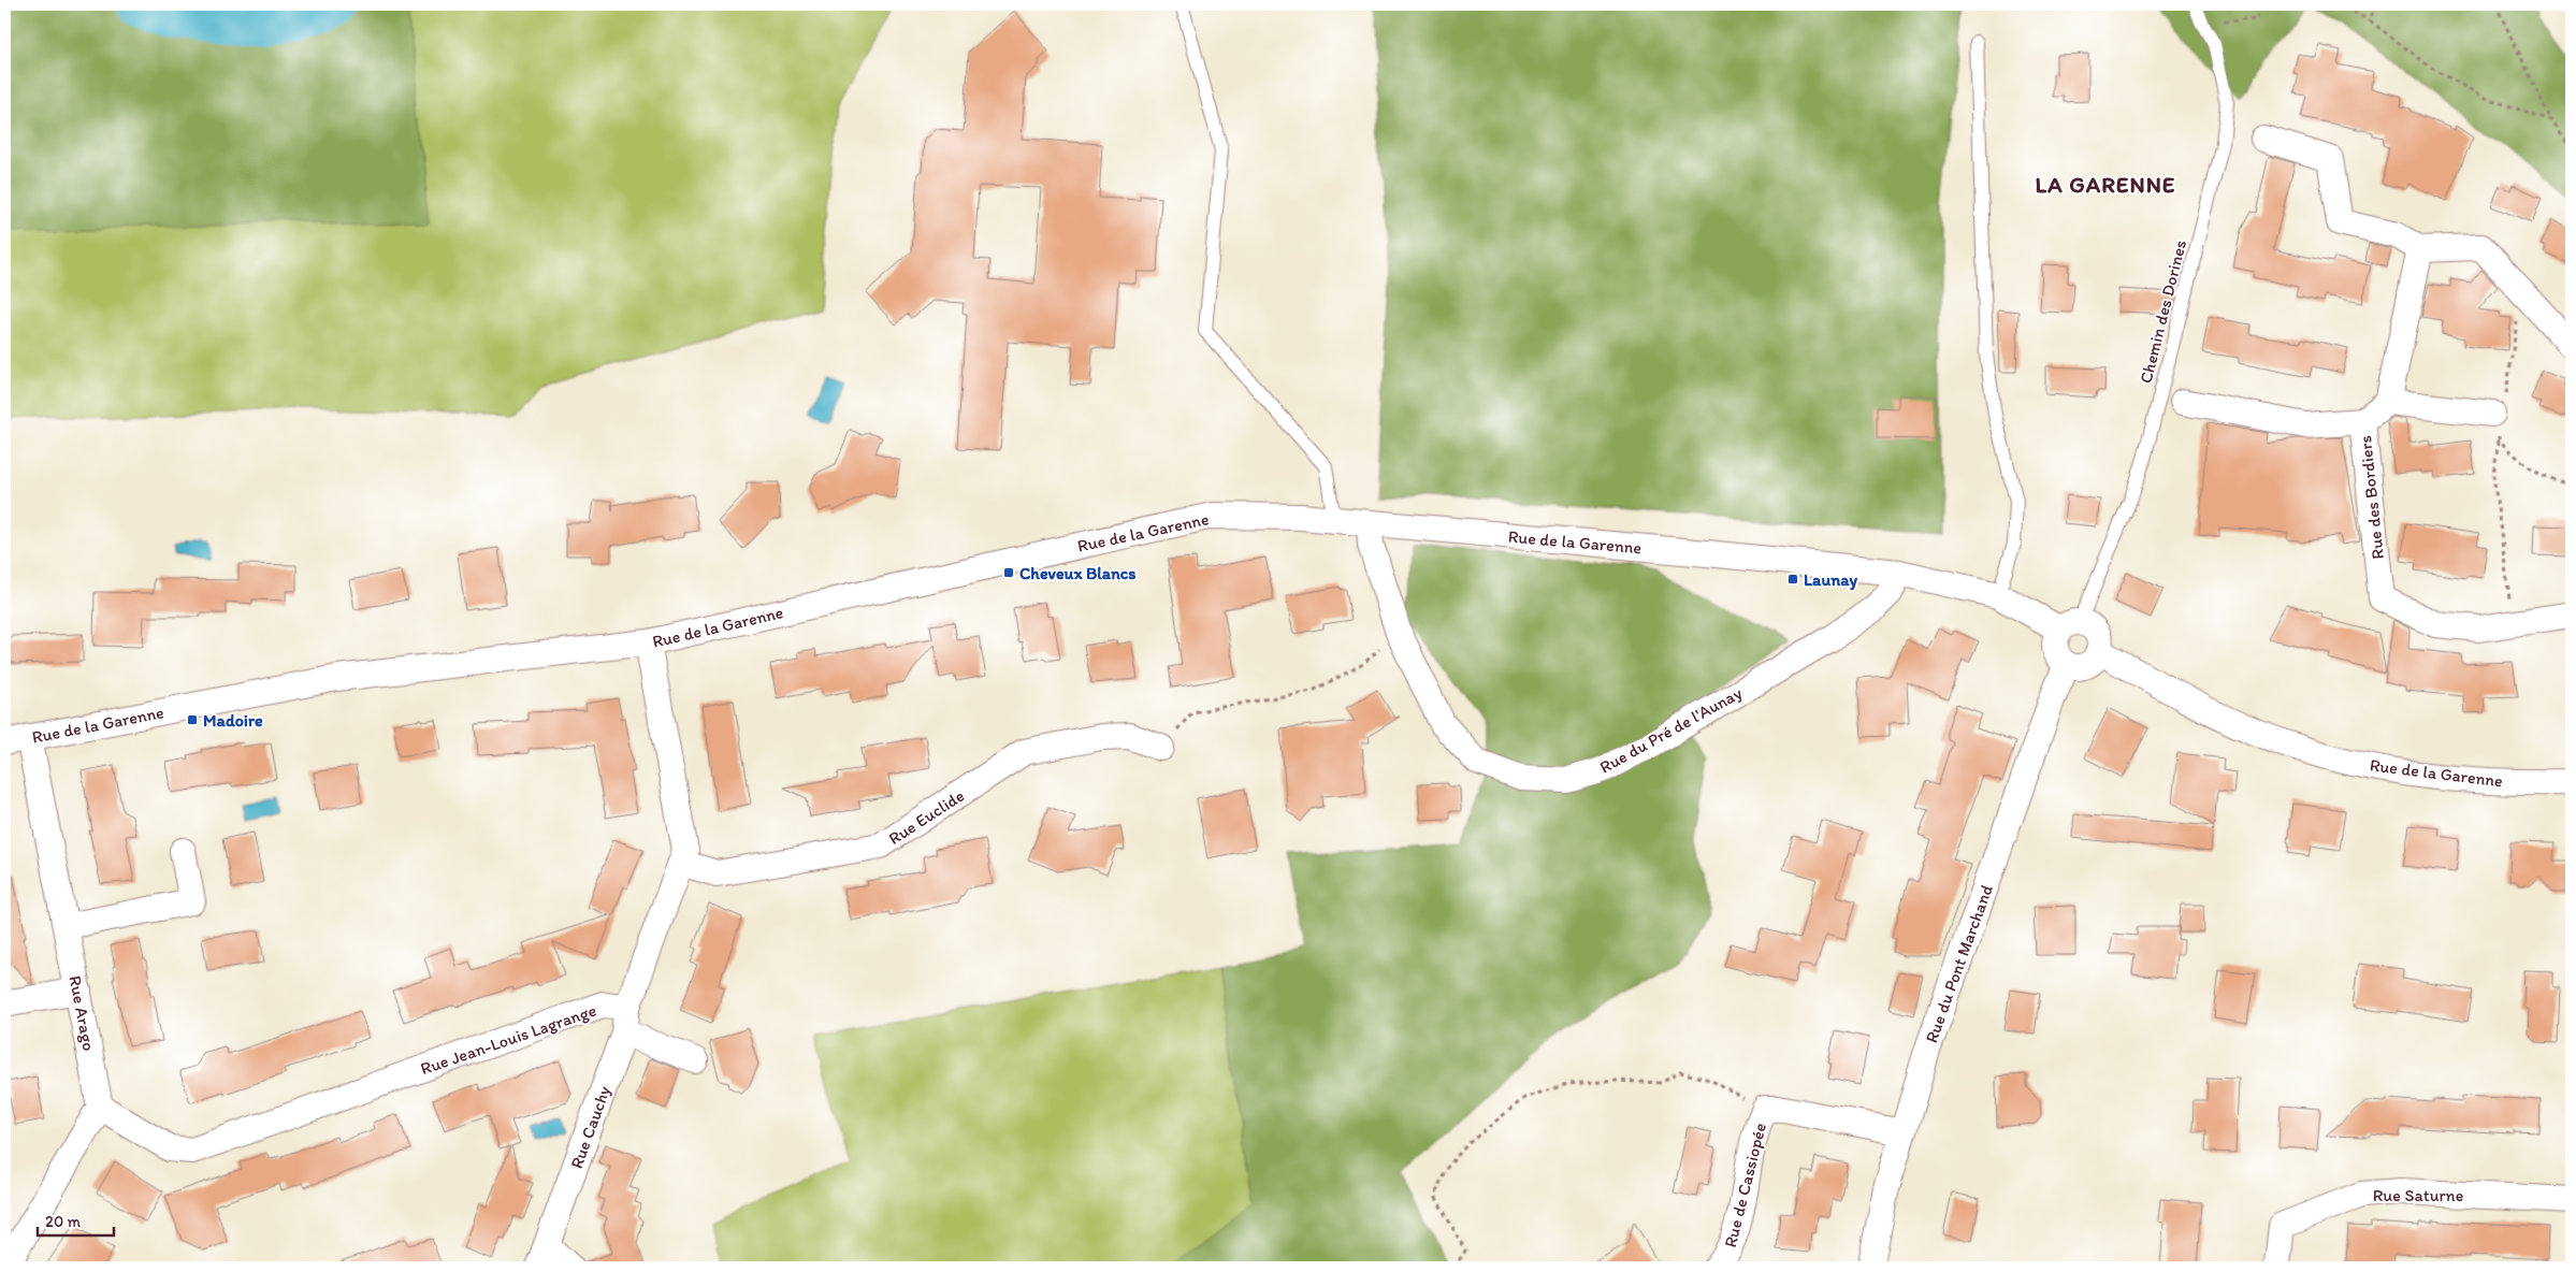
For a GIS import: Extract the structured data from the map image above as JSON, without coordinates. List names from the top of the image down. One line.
{"streets":{"street":["Rue des Bordiers","Rue de la Garenne","Rue du Pré de l'Aunay","Rue Euclide","Rue du Pont Marchand","Rue Arago","Rue Jean-Louis Lagrange","Rue Cauchy","Rue de Cassiopée","Rue Saturne"],"lane":["Chemin des Dorines"]},"crossings":[["Chemin des Dorines","Rue de la Garenne"],["Chemin des Dorines","Rue du Pont Marchand"],["Rue de la Garenne","Rue du Pré de l'Aunay"],["Rue de la Garenne","Rue du Pont Marchand"],["Rue de la Garenne","Rue Arago"],["Rue du Pont Marchand","Rue de Cassiopée"],["Rue Arago","Rue Jean-Louis Lagrange"],["Rue Jean-Louis Lagrange","Rue Cauchy"]],"districts":["LA GARENNE"],"places":{"transit":["Cheveux Blancs","Launay","Madoire"]},"scale_bar":"20 m"}
